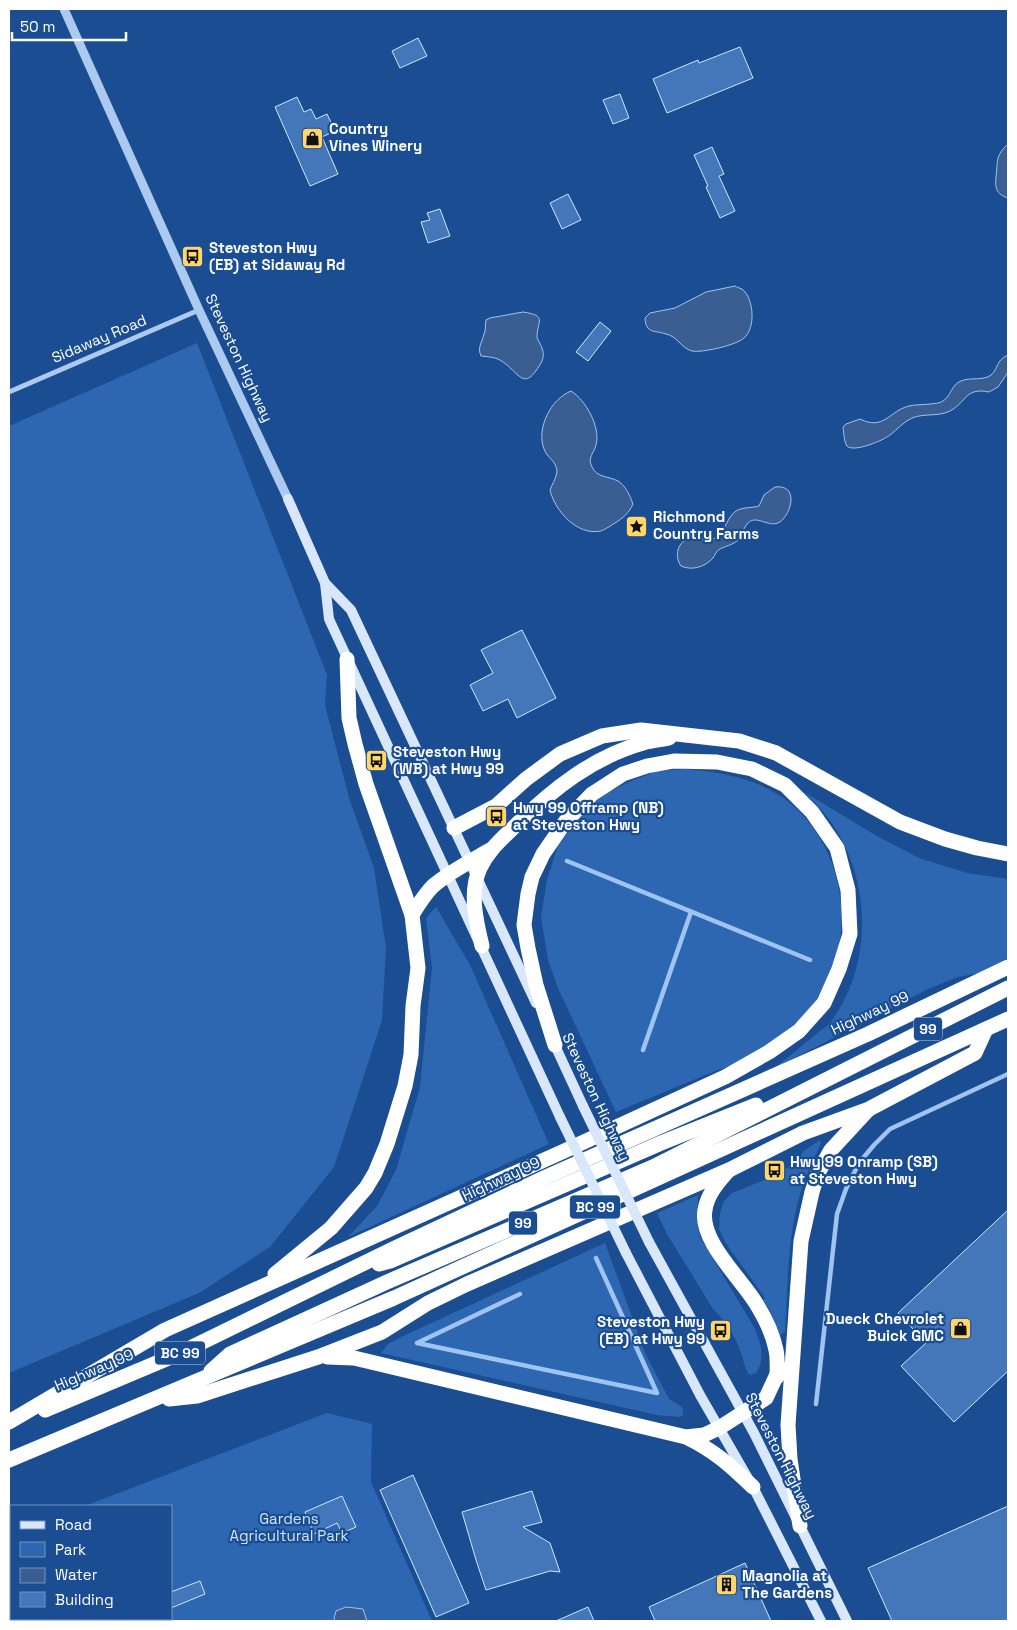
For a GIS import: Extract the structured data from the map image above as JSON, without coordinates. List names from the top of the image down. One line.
{"streets":{"highway":["Highway 99","99","BC 99"],"main road":["Steveston Highway"],"street":["Sidaway Road"]},"crossings":[["Sidaway Road","Steveston Highway"],["Highway 99","99"],["99","BC 99"]],"parks":["Gardens Agricultural Park"],"places":{"shop":["Country Vines Winery","Dueck Chevrolet Buick GMC"],"bus stop":["Steveston Hwy (EB) at Sidaway Rd","Steveston Hwy (WB) at Hwy 99","Hwy 99 Offramp (NB) at Steveston Hwy","Hwy 99 Onramp (SB) at Steveston Hwy","Steveston Hwy (EB) at Hwy 99"],"place":["Richmond Country Farms"],"building":["Magnolia at The Gardens"]},"legend":["Road","Park","Water","Building"],"scale_bar":"50 m"}
